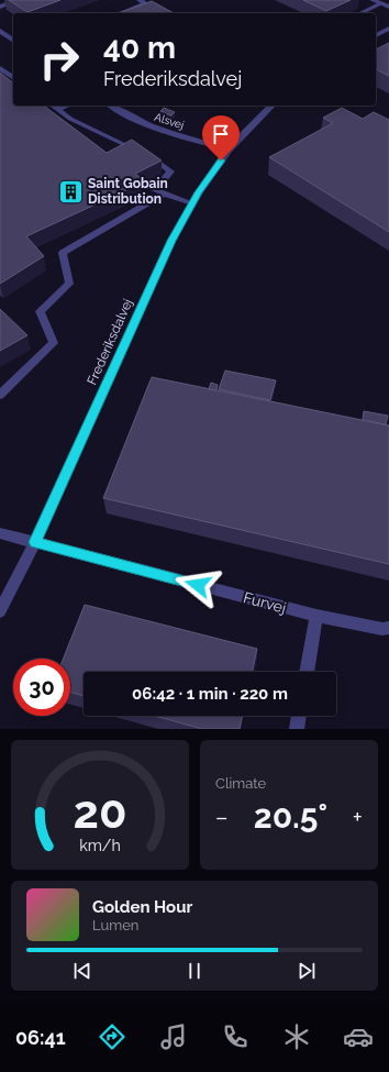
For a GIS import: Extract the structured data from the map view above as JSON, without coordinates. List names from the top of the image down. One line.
{"streets":{"street":["Alsvej","Frederiksdalvej","Furvej"]},"crossings":[["Alsvej","Frederiksdalvej"],["Frederiksdalvej","Furvej"]],"places":{"building":["Saint Gobain Distribution"]},"page":{"turn":["40 m","Frederiksdalvej"],"limit":"30","trip":"06:42 · 1 min · 220 m","tile":"Climate","heat":["−","20.5°","+"],"song":["Golden Hour","Lumen"],"tabs":"06:41","gauge":["20","km/h"]}}
